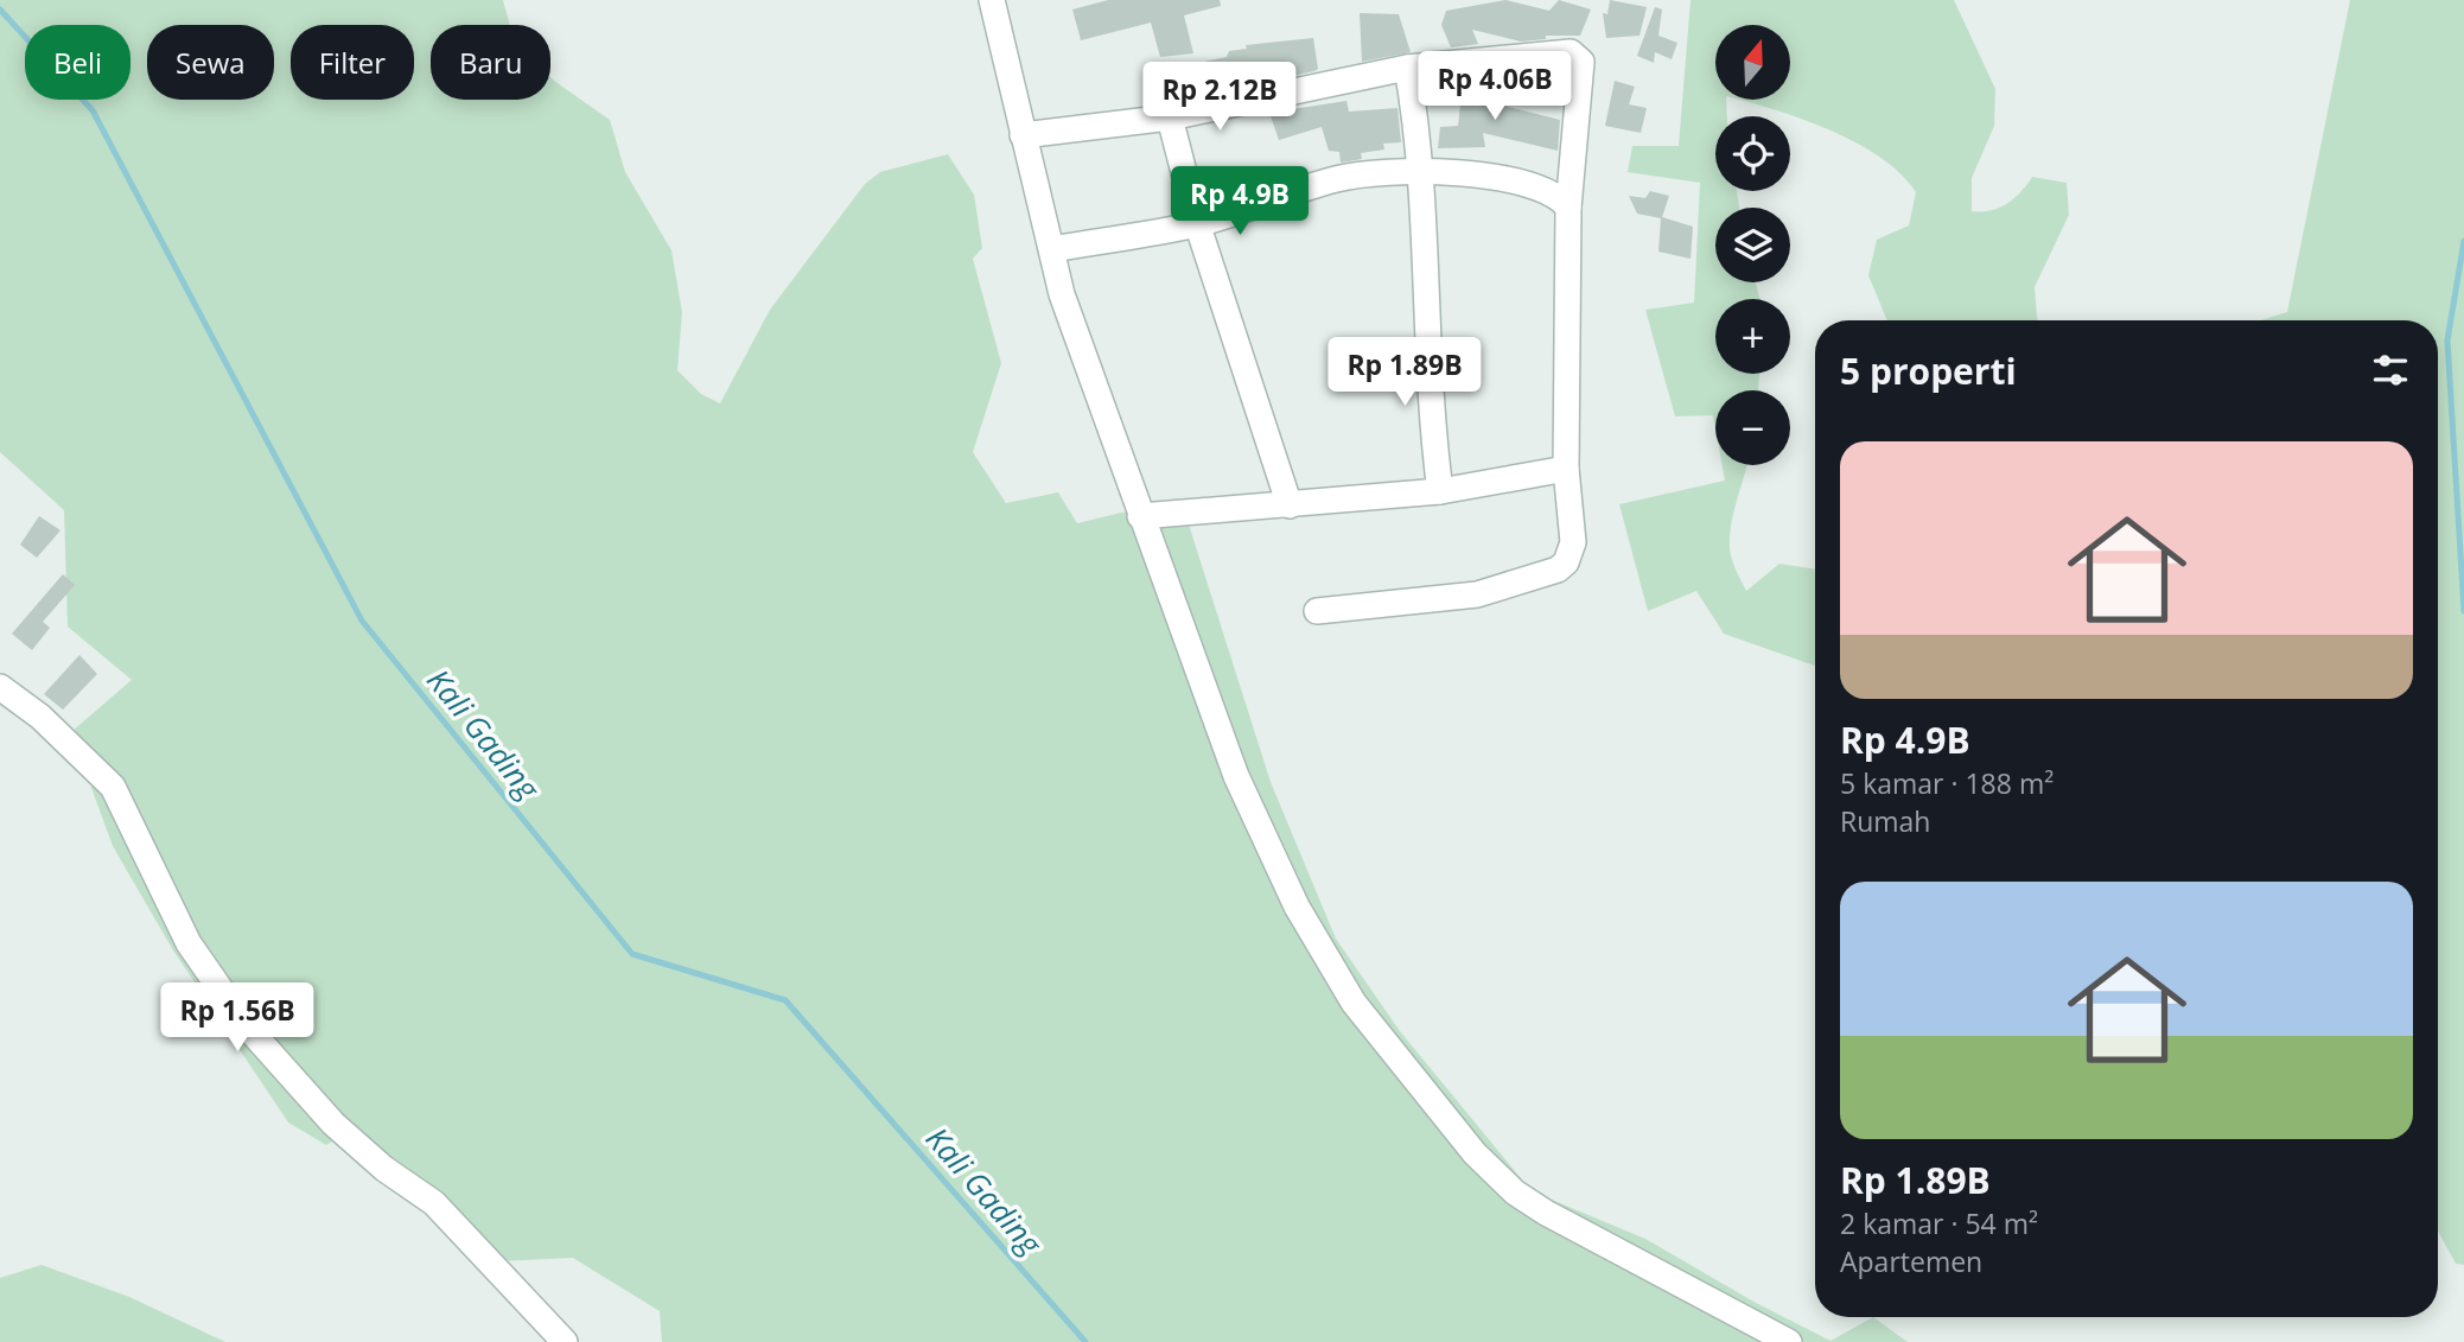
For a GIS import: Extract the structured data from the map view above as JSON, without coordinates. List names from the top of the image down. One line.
{"water":["Kali Gading"],"north":"top","page":{"map_buttons":["+","−"],"chip":["Beli","Sewa","Filter","Baru"],"price":["Rp 4.06B","Rp 2.12B","Rp 4.9B","Rp 1.89B","Rp 1.56B"],"heading":"5 properti","list":[{"name":"Rp 4.9B","note":"5 kamar · 188 m² · Rumah"},{"name":"Rp 1.89B","note":"2 kamar · 54 m² · Apartemen"}]}}
